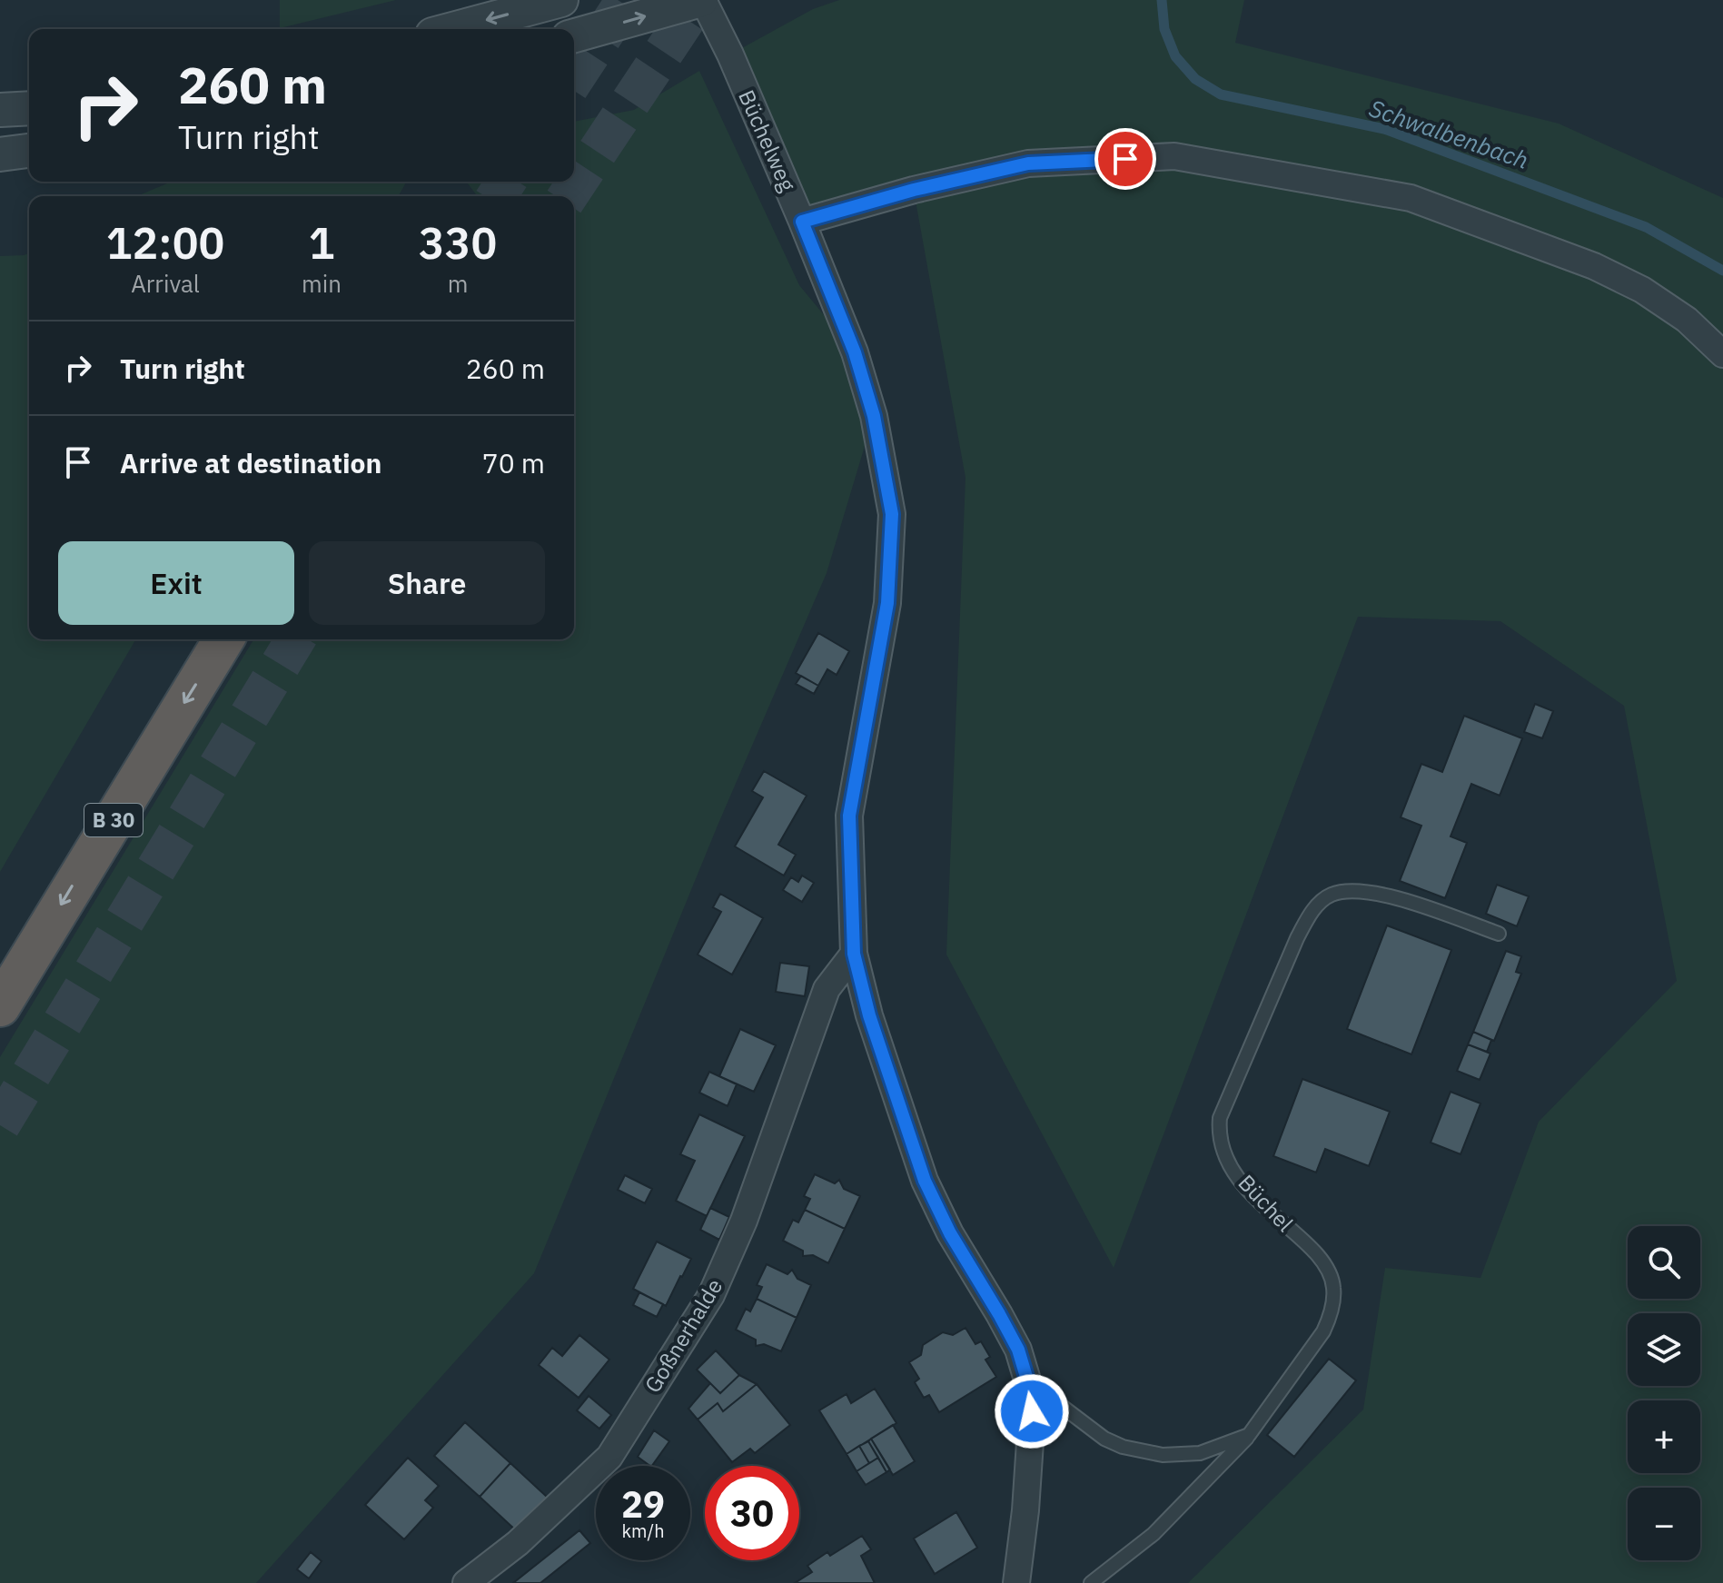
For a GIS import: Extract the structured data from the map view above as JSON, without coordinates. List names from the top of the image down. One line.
{"streets":{"highway":["B 30"],"street":["Büchelweg","Goßnerhalde"],"lane":["Büchel"]},"crossings":[["Büchelweg","Goßnerhalde"]],"water":["Schwalbenbach"],"page":{"turn":["260 m","Turn right"],"eta":["12:00","Arrival","1","min","330","m"],"list":[{"name":"Turn right","value":"260 m"},{"name":"Arrive at destination","value":"70 m"}],"buttons":["Exit","Share"],"map_buttons":["+","−"],"speed":"29 km/h","limit":"30"}}
